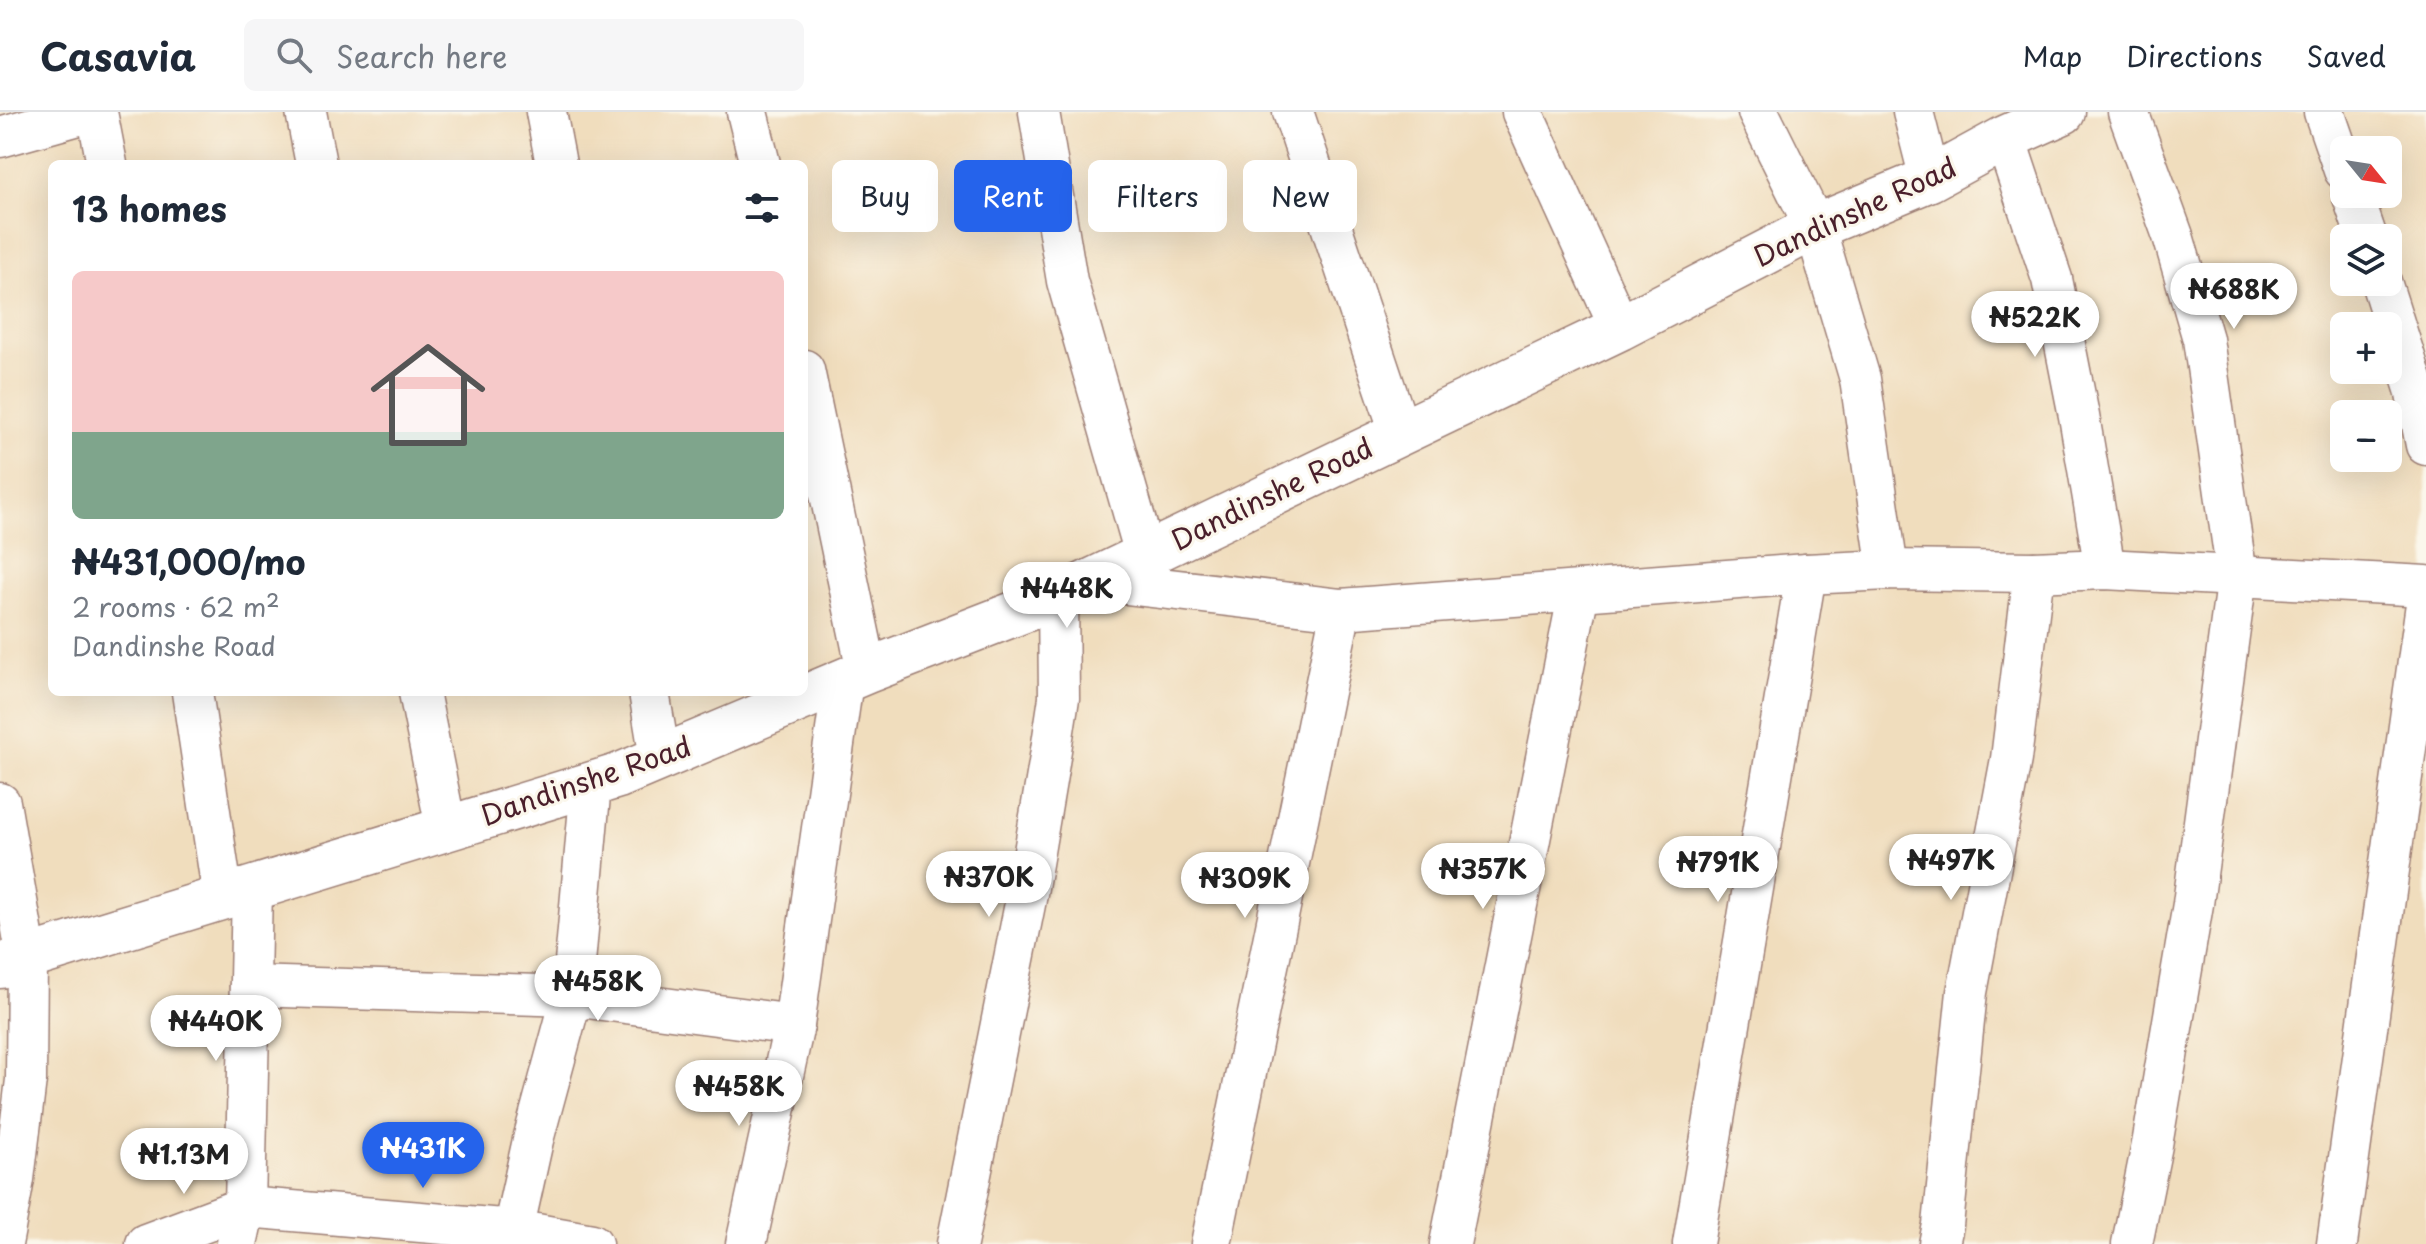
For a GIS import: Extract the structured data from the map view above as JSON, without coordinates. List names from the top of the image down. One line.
{"streets":{"street":["Dandinshe Road"]},"north":"bottom right","page":{"header":"Casavia","search":"Search here","nav":["Map","Directions","Saved"],"map_buttons":["+","−"],"chip":["Buy","Rent","Filters","New"],"heading":"13 homes","list":[{"name":"₦431,000/mo","note":"2 rooms · 62 m² · Dandinshe Road"}],"price":["₦688K","₦522K","₦448K","₦497K","₦791K","₦357K","₦370K","₦309K","₦458K","₦440K","₦458K","₦431K","₦1.13M"]}}
